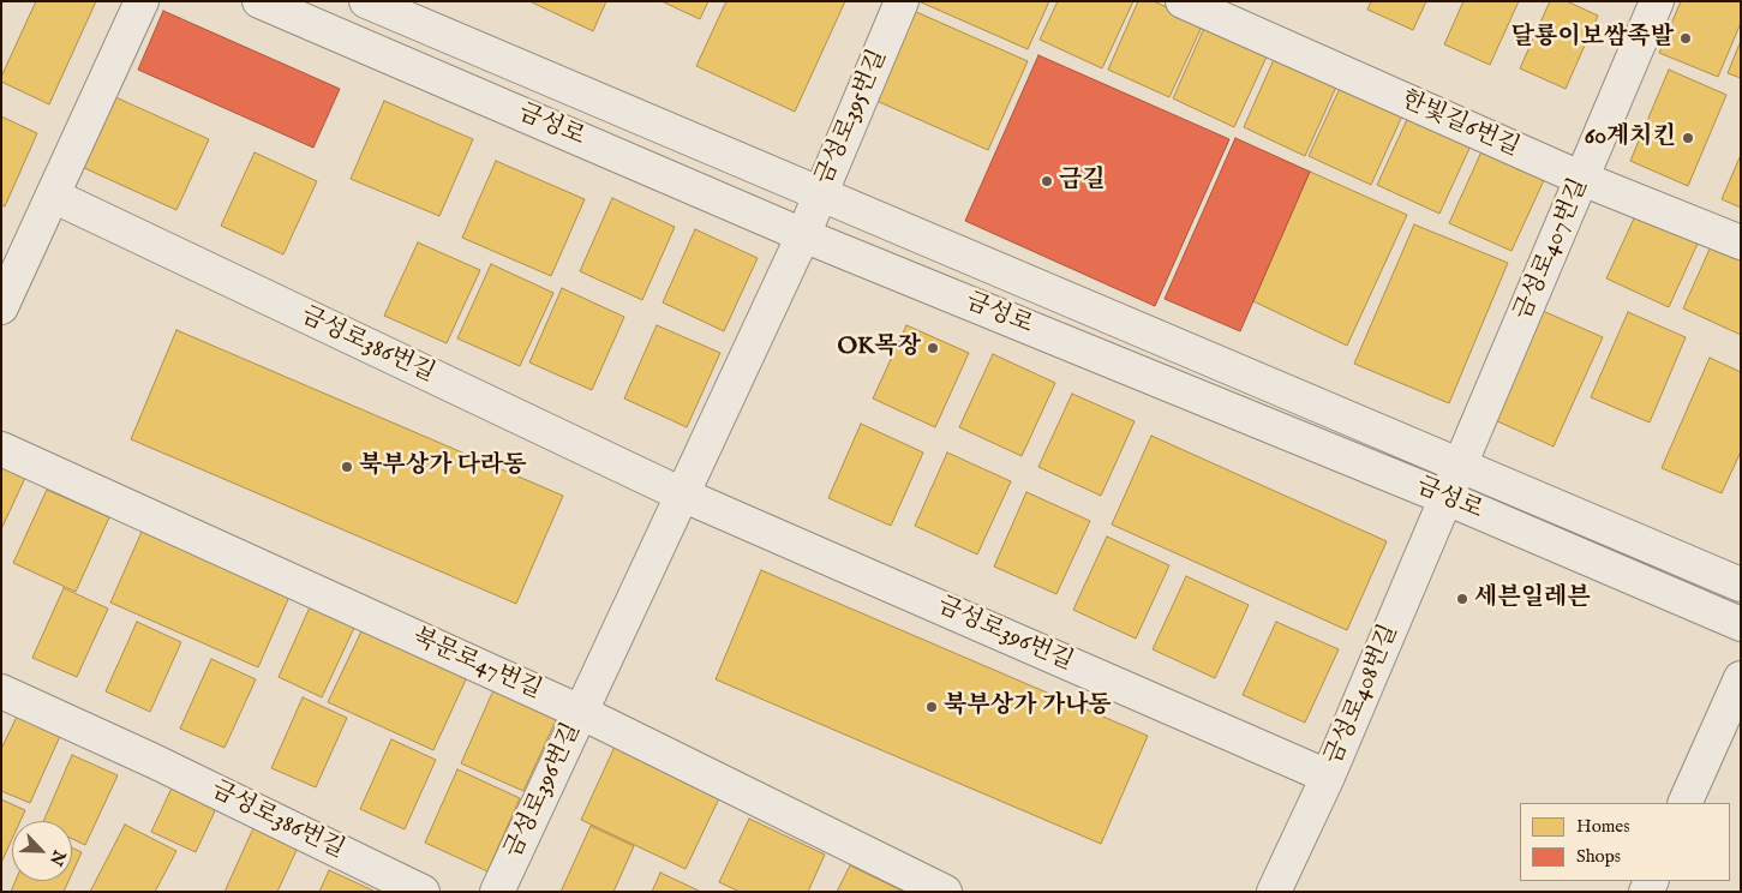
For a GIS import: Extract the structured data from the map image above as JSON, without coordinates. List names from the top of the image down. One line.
{"streets":{"street":["금성로395번길","한빛길6번길","금성로","금성로407번길","금성로386번길","금성로396번길","북문로47번길","금성로408번길"]},"crossings":[["금성로395번길","금성로"],["금성로395번길","금성로396번길"],["한빛길6번길","금성로407번길"],["금성로","금성로407번길"],["금성로","금성로396번길"],["금성로","금성로408번길"],["금성로407번길","금성로408번길"],["금성로386번길","금성로396번길"],["금성로396번길","북문로47번길"],["금성로396번길","금성로408번길"]],"places":["달룡이보쌈족발","60계치킨","금길","OK목장","북부상가 다라동","세븐일레븐","북부상가 가나동"],"legend":["Homes","Shops"],"north":"bottom right"}
